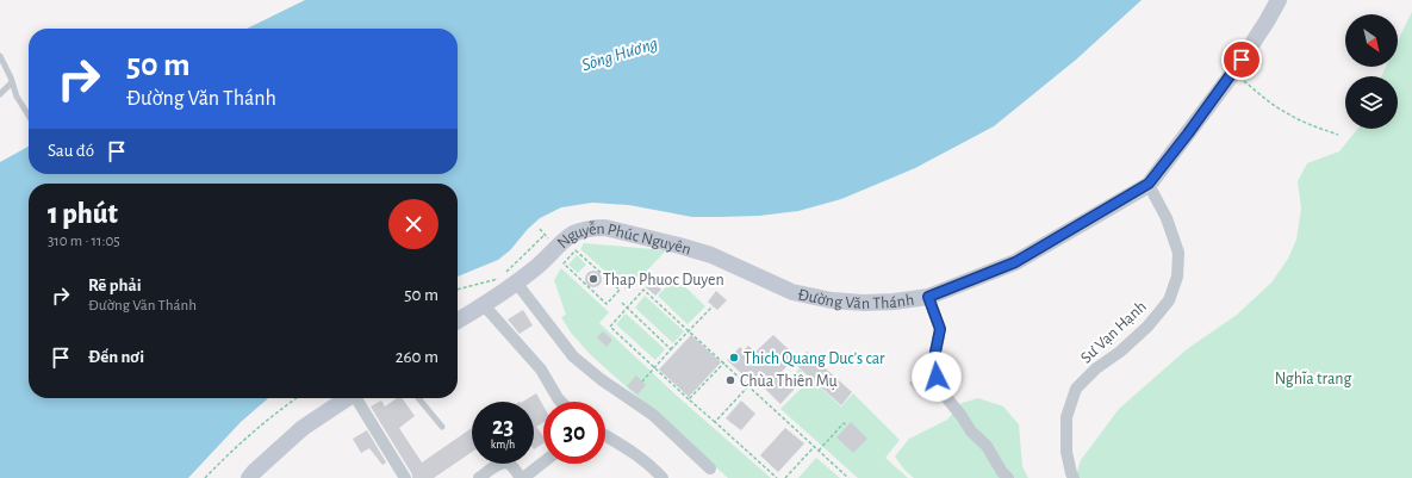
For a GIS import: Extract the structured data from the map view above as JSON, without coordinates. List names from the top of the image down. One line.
{"streets":{"main road":["Nguyễn Phúc Nguyên","Đường Văn Thánh"],"street":["Sư Vạn Hạnh"]},"crossings":[["Nguyễn Phúc Nguyên","Đường Văn Thánh"],["Đường Văn Thánh","Sư Vạn Hạnh"]],"water":["Sông Hương"],"parks":["Nghĩa trang"],"places":["Thap Phuoc Duyen","Thich Quang Duc's car","Chùa Thiên Mụ"],"north":"bottom right","page":{"turn":["50 m","Đường Văn Thánh"],"then":"Sau đó","heading":["1 phút","310 m · 11:05"],"list":[{"name":"Rẽ phải","note":"Đường Văn Thánh","value":"50 m"},{"name":"Đến nơi","value":"260 m"}],"speed":"23 km/h","limit":"30"}}
